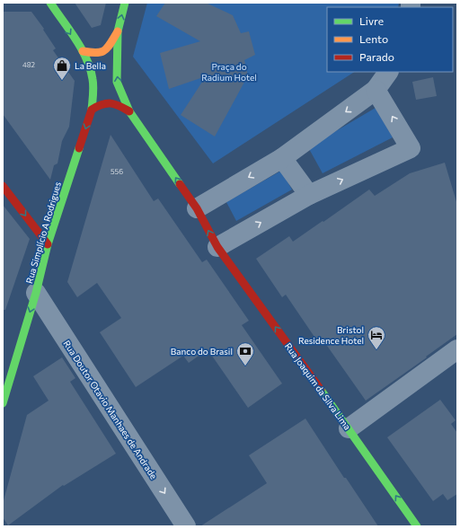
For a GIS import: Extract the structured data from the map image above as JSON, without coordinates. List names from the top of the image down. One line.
{"streets":{"street":["Rua Simplício A Rodrigues","Rua Joaquim da Silva Lima","Rua Doutor Otavio Manhaes de Andrade"]},"crossings":[["Rua Simplício A Rodrigues","Rua Doutor Otavio Manhaes de Andrade"]],"one_way":["Rua Simplício A Rodrigues","Rua Joaquim da Silva Lima","Rua Doutor Otavio Manhaes de Andrade"],"parks":["Praça do Radium Hotel"],"places":{"shop":["La Bella"],"hotel":["Bristol Residence Hotel"],"bank":["Banco do Brasil"]},"house_numbers":["482","556"],"legend":["Livre","Lento","Parado"]}
